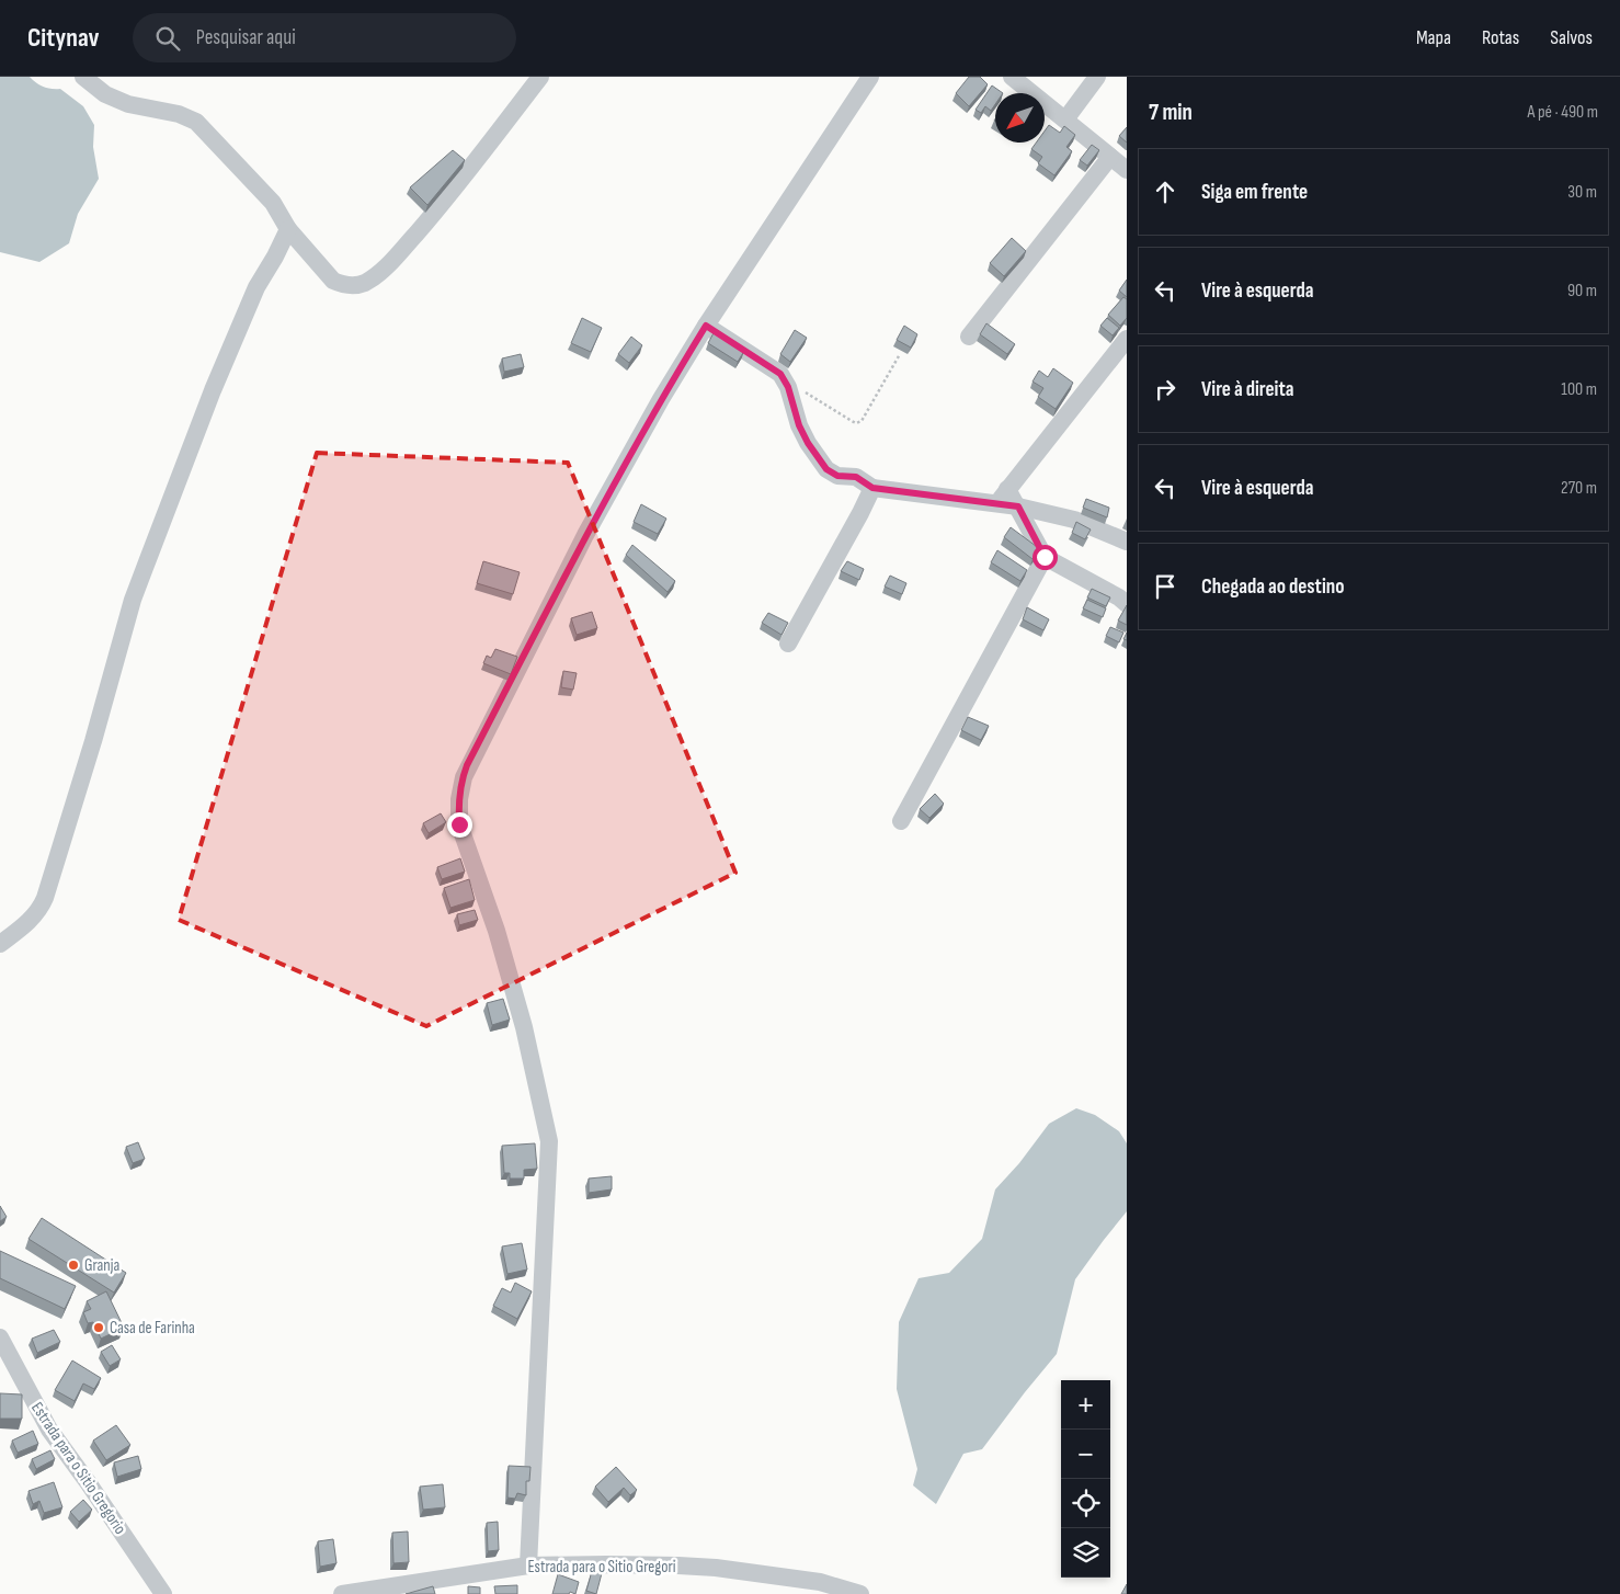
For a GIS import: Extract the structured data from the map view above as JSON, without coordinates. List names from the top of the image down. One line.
{"streets":{"street":["Estrada para o Sitio Gregorio","Estrada para o Sitio Gregori"]},"places":["Granja","Casa de Farinha"],"north":"bottom left","page":{"header":"Citynav","search":"Pesquisar aqui","nav":["Mapa","Rotas","Salvos"],"heading":["7 min","A pé · 490 m"],"list":[["Siga em frente","30 m"],["Vire à esquerda","90 m"],["Vire à direita","100 m"],["Vire à esquerda","270 m"],"Chegada ao destino"],"map_buttons":["+","−"]}}
